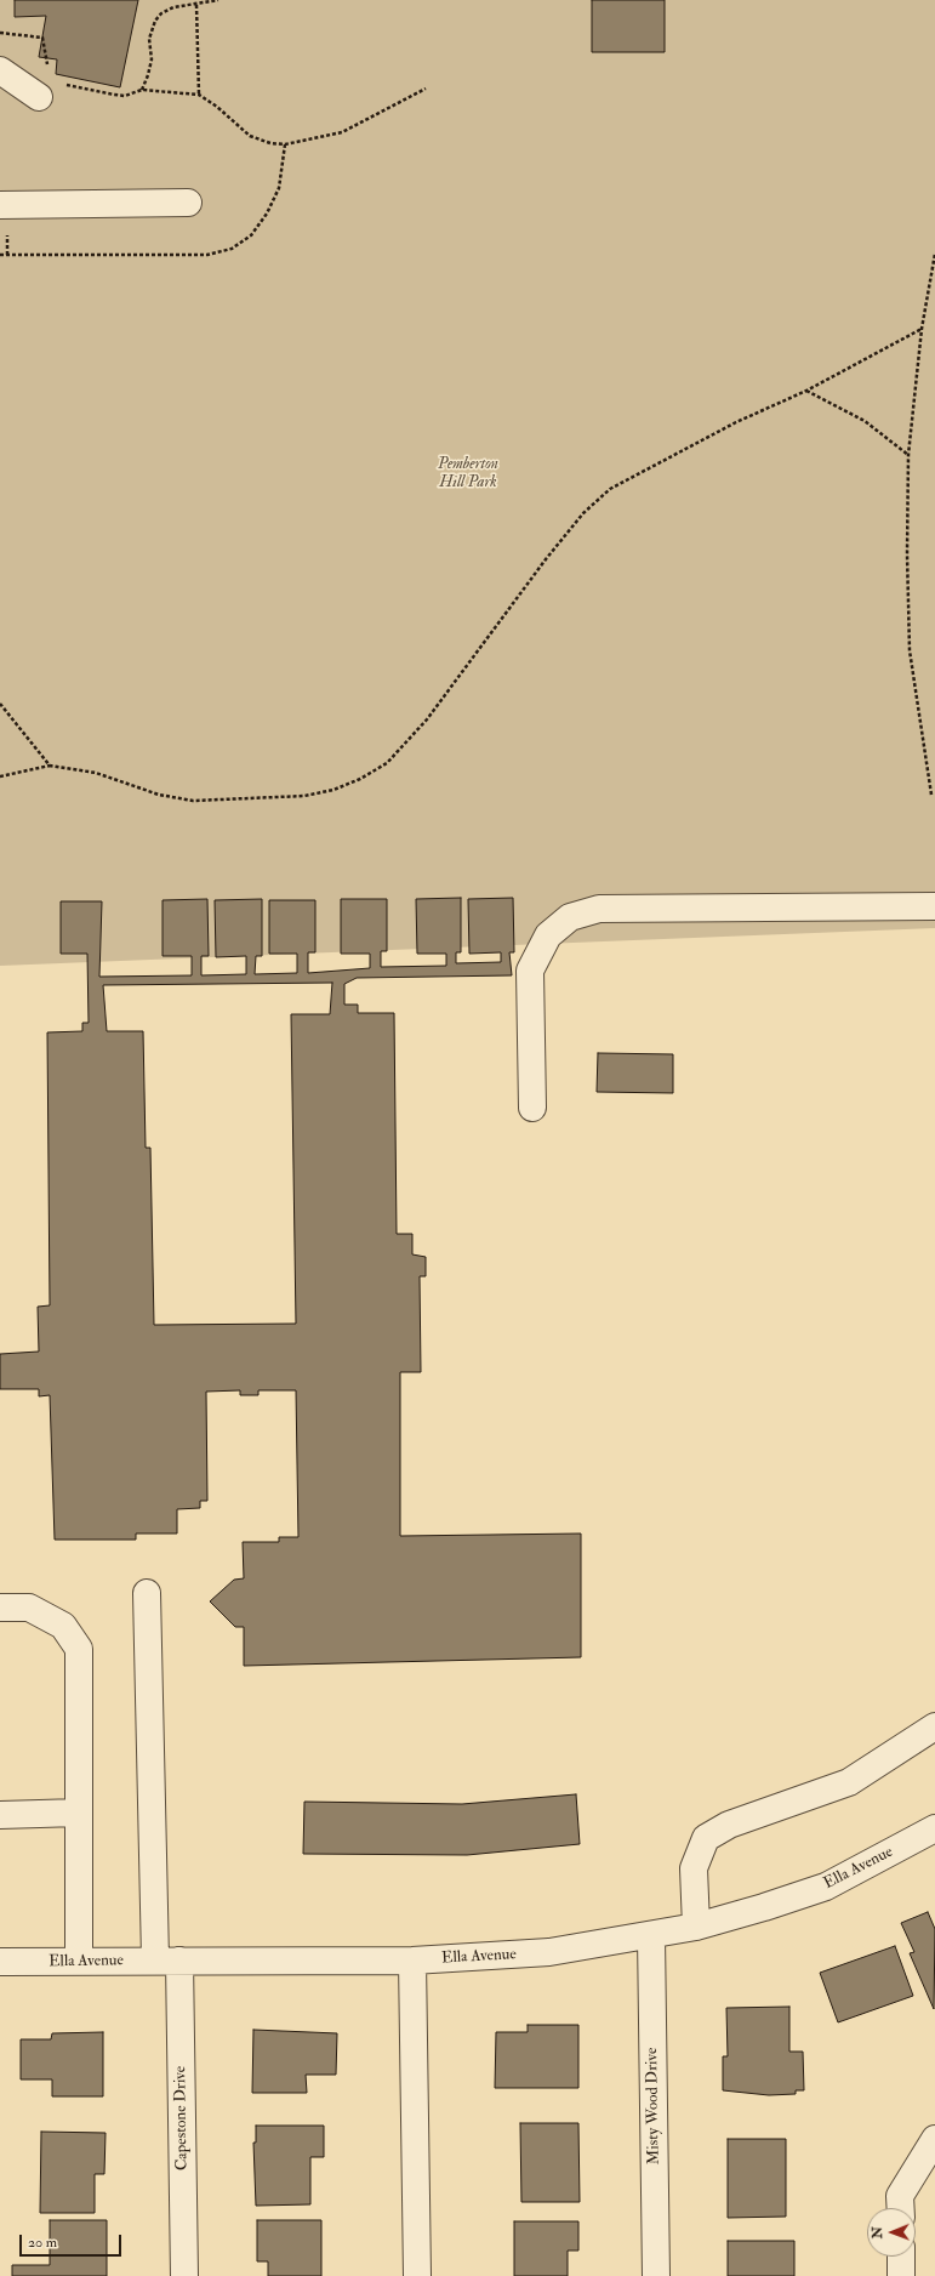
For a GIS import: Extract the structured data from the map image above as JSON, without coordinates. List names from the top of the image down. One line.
{"streets":{"street":["Ella Avenue","Misty Wood Drive","Capestone Drive"]},"crossings":[["Ella Avenue","Misty Wood Drive"],["Ella Avenue","Capestone Drive"]],"parks":["Pemberton Hill Park"],"scale_bar":"20 m","north":"left"}
